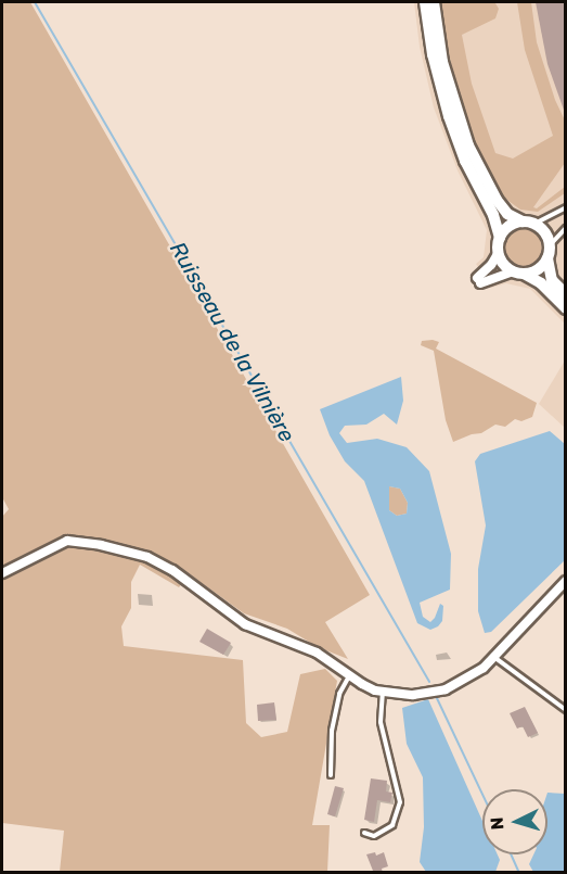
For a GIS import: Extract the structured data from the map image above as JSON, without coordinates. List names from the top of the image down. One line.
{"water":["Ruisseau de la Vilnière"],"north":"left"}
